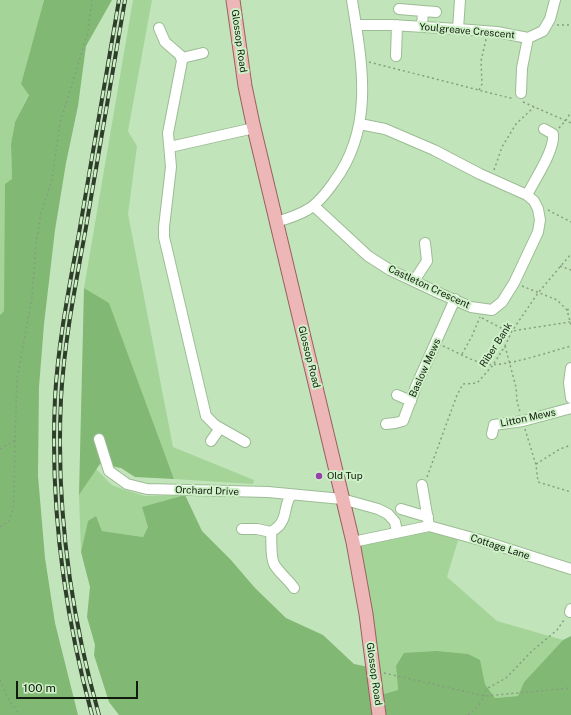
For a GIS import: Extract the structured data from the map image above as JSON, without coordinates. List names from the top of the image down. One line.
{"streets":{"main road":["Glossop Road"],"street":["Youlgreave Crescent","Castleton Crescent","Baslow Mews","Litton Mews","Orchard Drive","Cottage Lane"],"path":["Riber Bank"]},"crossings":[["Glossop Road","Orchard Drive"],["Glossop Road","Cottage Lane"],["Castleton Crescent","Baslow Mews"]],"places":["Old Tup"],"scale_bar":"100 m"}
